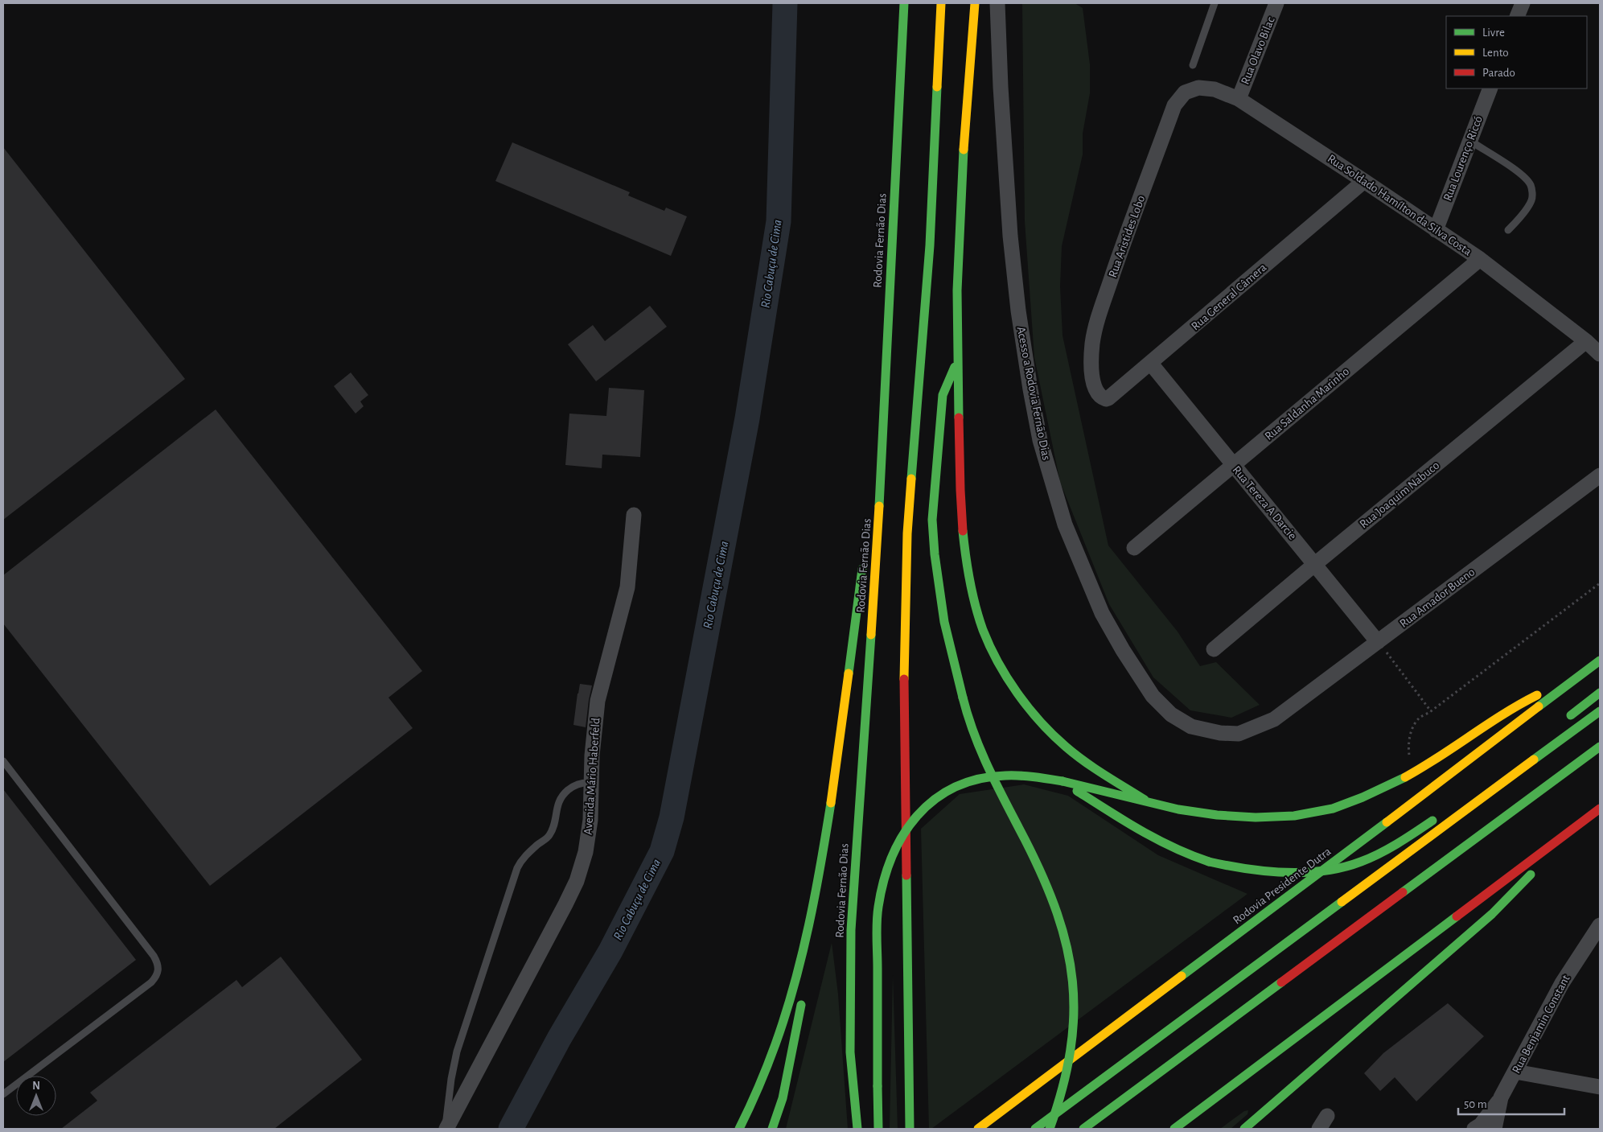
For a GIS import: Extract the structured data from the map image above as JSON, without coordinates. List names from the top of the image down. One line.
{"streets":{"highway":["Rodovia Fernão Dias","Rodovia Presidente Dutra"],"street":["Rua Olavo Bilac","Rua Lourenço Riccó","Rua Soldado Hamílton da Silva Costa","Rua Aristides Lobo","Rua General Câmera","Acesso a Rodovia Fernão Dias","Rua Saldanha Marinho","Rua Joaquim Nabuco","Rua Tereza A Darcie","Rua Amador Bueno","Avenida Mário Haberfeld","Rua Benjamin Constant"]},"crossings":[["Rua Olavo Bilac","Rua Soldado Hamílton da Silva Costa"],["Rua Lourenço Riccó","Rua Soldado Hamílton da Silva Costa"],["Rua Soldado Hamílton da Silva Costa","Rua Aristides Lobo"],["Rua Soldado Hamílton da Silva Costa","Rua General Câmera"],["Rua Soldado Hamílton da Silva Costa","Rua Saldanha Marinho"],["Rua Soldado Hamílton da Silva Costa","Rua Joaquim Nabuco"],["Rua Aristides Lobo","Rua General Câmera"],["Rua General Câmera","Rua Tereza A Darcie"],["Acesso a Rodovia Fernão Dias","Rua Amador Bueno"],["Rua Saldanha Marinho","Rua Tereza A Darcie"],["Rua Joaquim Nabuco","Rua Tereza A Darcie"],["Rua Tereza A Darcie","Rua Amador Bueno"]],"water":["Rio Cabuçu de Cima"],"legend":["Livre","Lento","Parado"],"scale_bar":"50 m","north":"top"}
